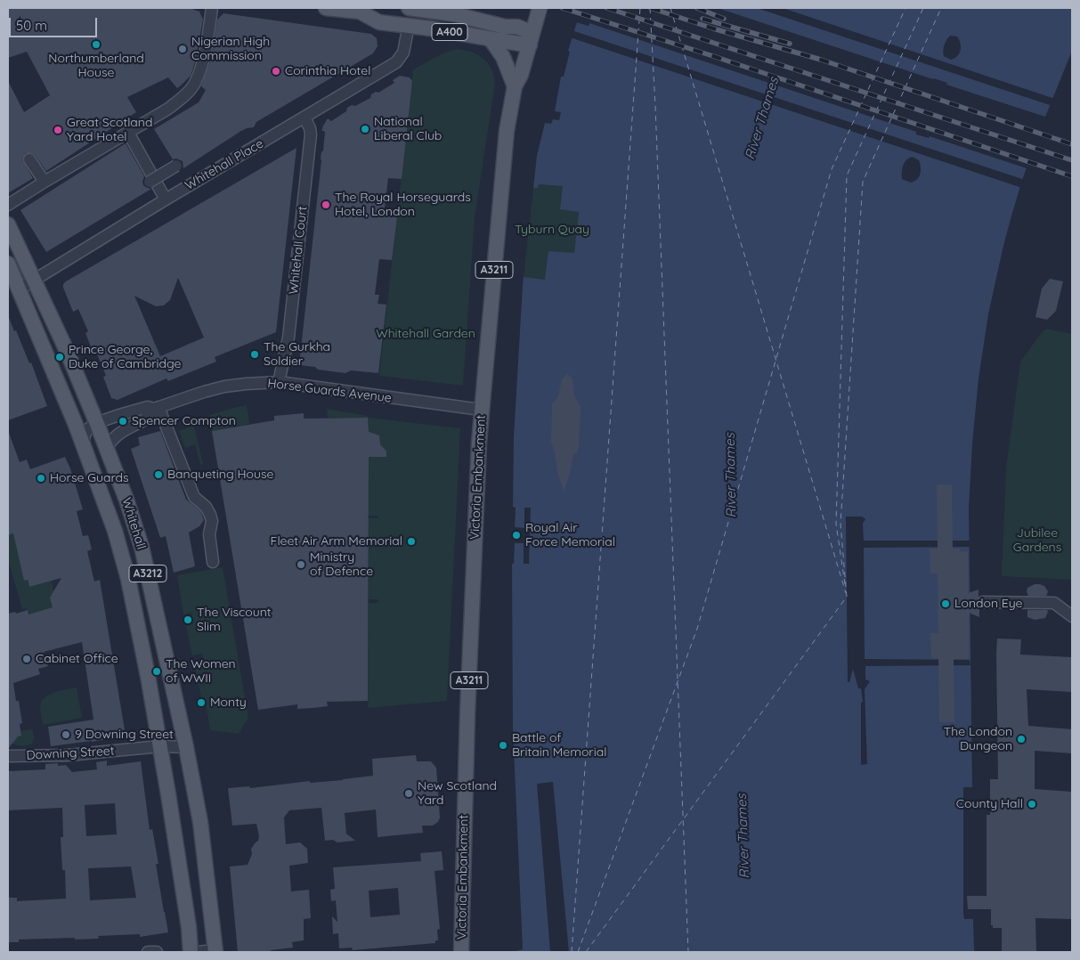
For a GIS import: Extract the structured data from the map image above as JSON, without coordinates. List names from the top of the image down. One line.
{"streets":{"main road":["A400","A3211","Victoria Embankment","Whitehall","A3212"],"street":["Whitehall Place","Whitehall Court","Horse Guards Avenue","Downing Street"]},"crossings":[["A400","Whitehall Place"],["A400","Victoria Embankment"],["Whitehall Place","Whitehall Court"],["Whitehall Place","Whitehall"],["Whitehall Court","Horse Guards Avenue"],["Horse Guards Avenue","Victoria Embankment"],["Horse Guards Avenue","Whitehall"],["Whitehall","Downing Street"]],"water":["River Thames"],"parks":["Tyburn Quay","Whitehall Garden","Jubilee Gardens"],"places":["Northumberland House","Nigerian High Commission","Corinthia Hotel","National Liberal Club","Great Scotland Yard Hotel","The Royal Horseguards Hotel, London","The Gurkha Soldier","Prince George, Duke of Cambridge","Spencer Compton","Banqueting House","Horse Guards","Royal Air Force Memorial","Fleet Air Arm Memorial","Ministry of Defence","London Eye","The Viscount Slim","Cabinet Office","The Women of WWII","Monty","9 Downing Street","The London Dungeon","Battle of Britain Memorial","New Scotland Yard","County Hall"],"scale_bar":"50 m"}
